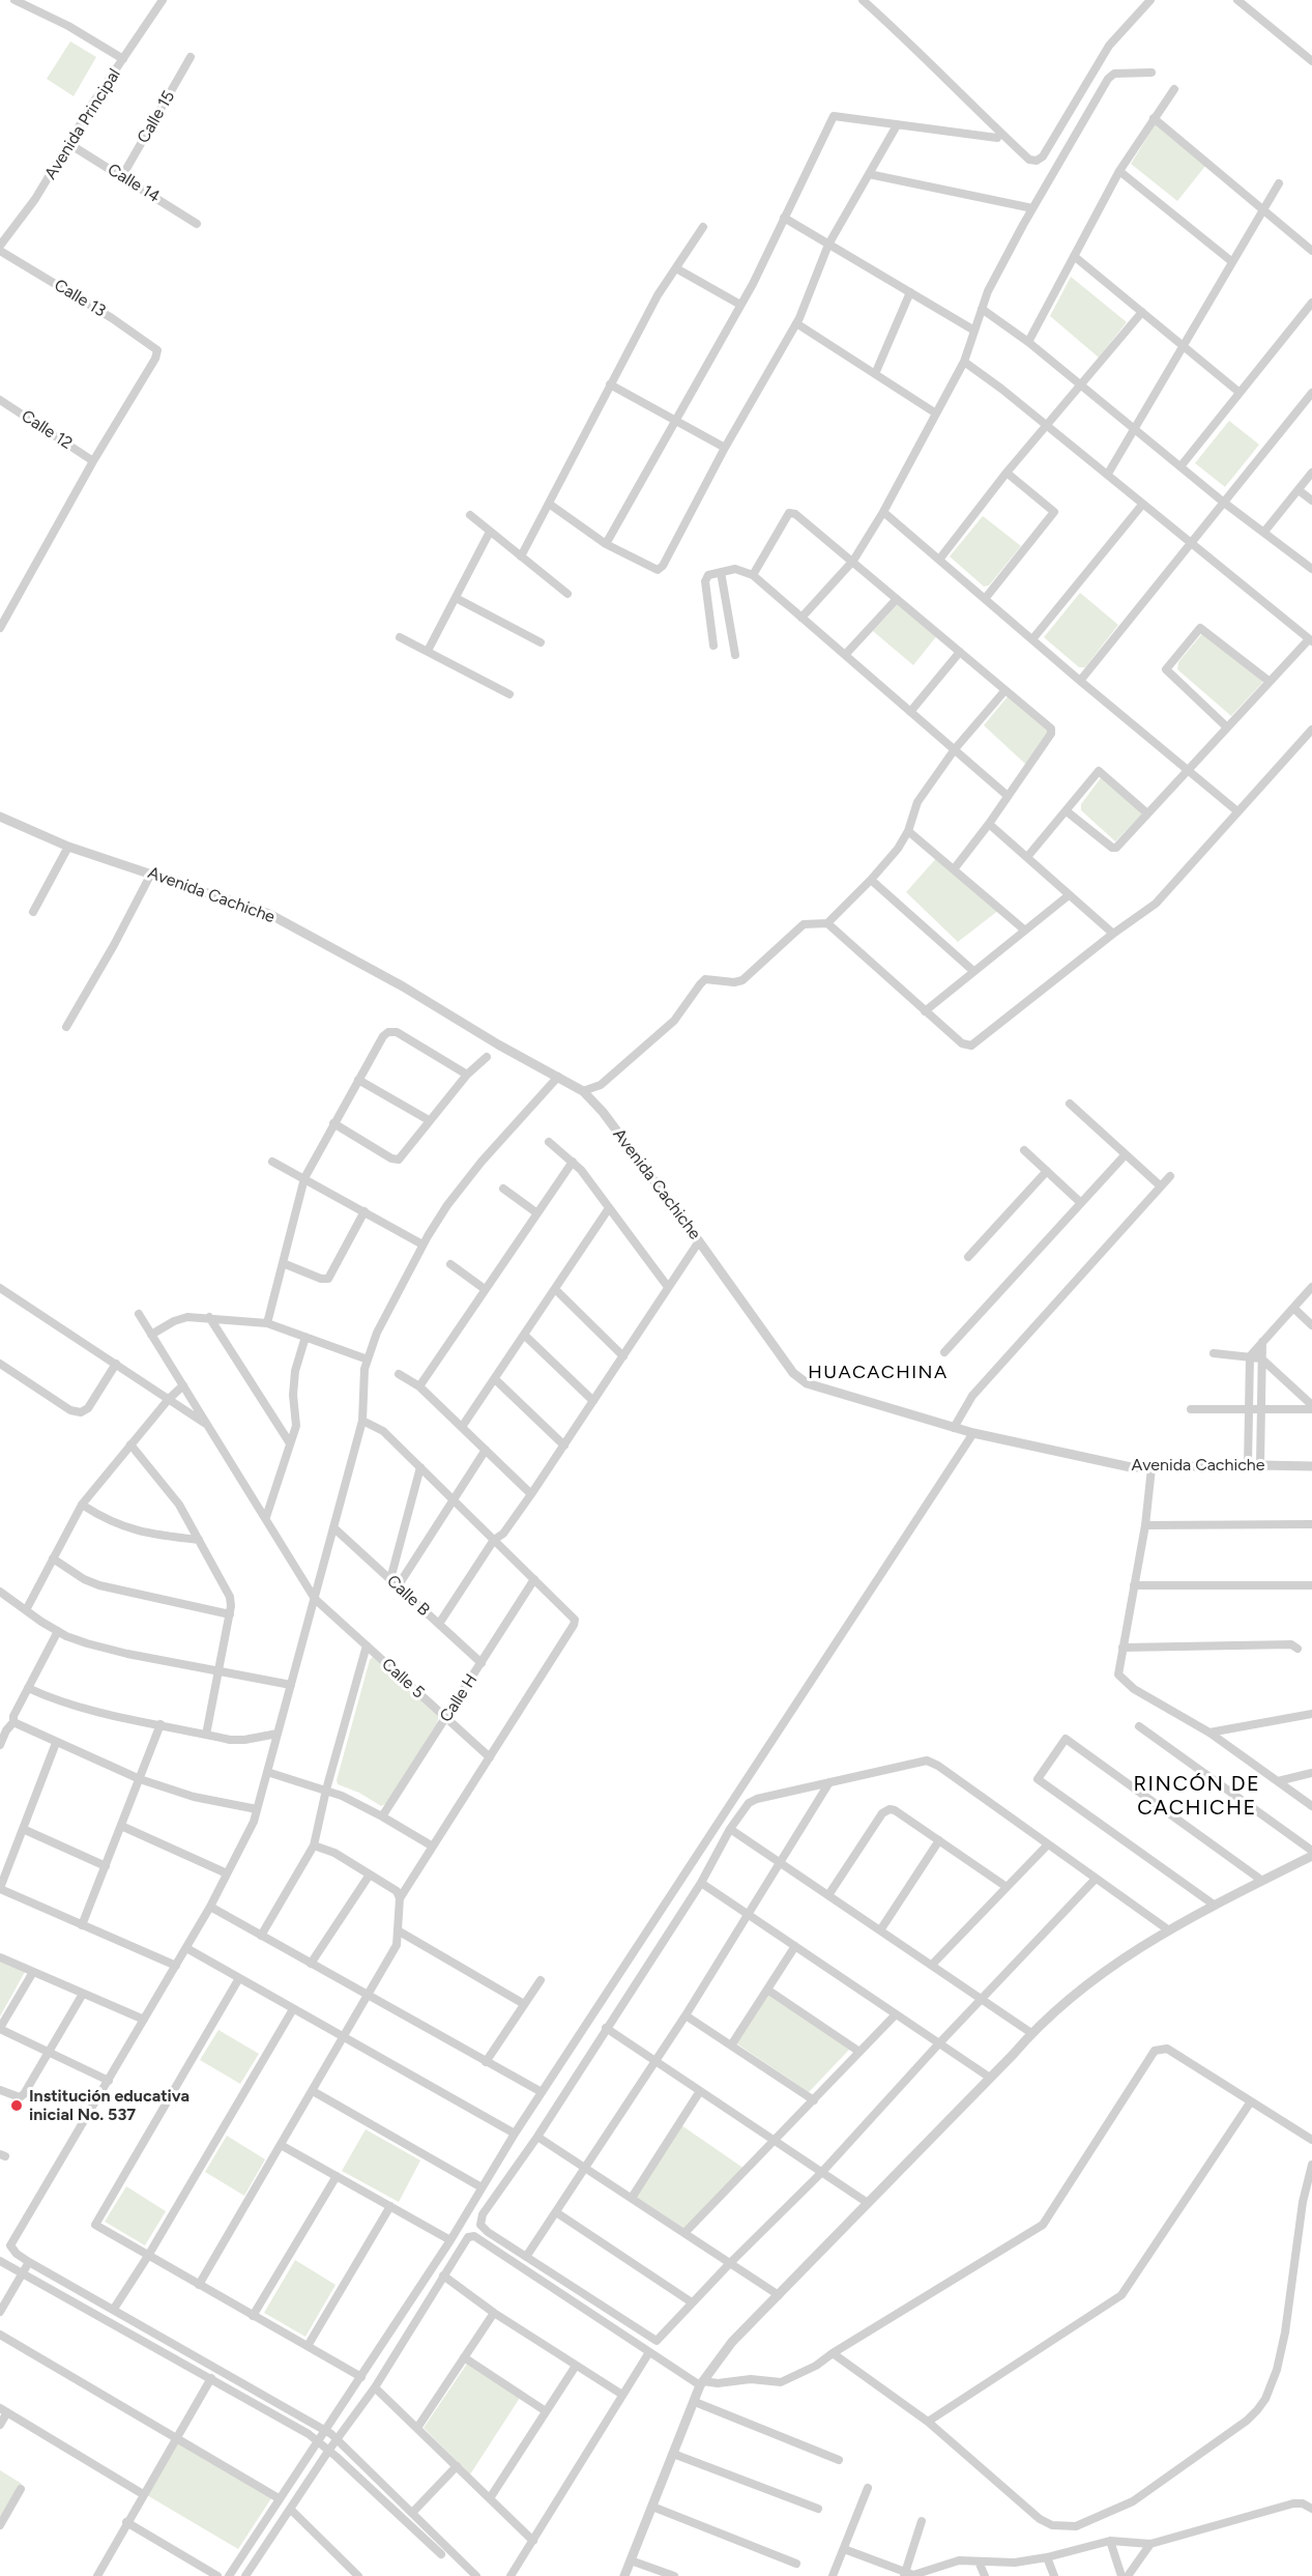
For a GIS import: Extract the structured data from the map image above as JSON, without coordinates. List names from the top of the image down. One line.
{"streets":{"street":["Calle 15","Avenida Principal","Calle 14","Calle 13","Calle 12","Avenida Cachiche","Calle B","Calle 5","Calle H"]},"crossings":[["Calle 15","Calle 14"],["Avenida Principal","Calle 14"],["Calle 13","Calle 12"],["Calle B","Calle H"],["Calle 5","Calle H"]],"districts":["HUACACHINA","RINCÓN DE CACHICHE"],"places":["Institución educativa inicial No. 537"]}
